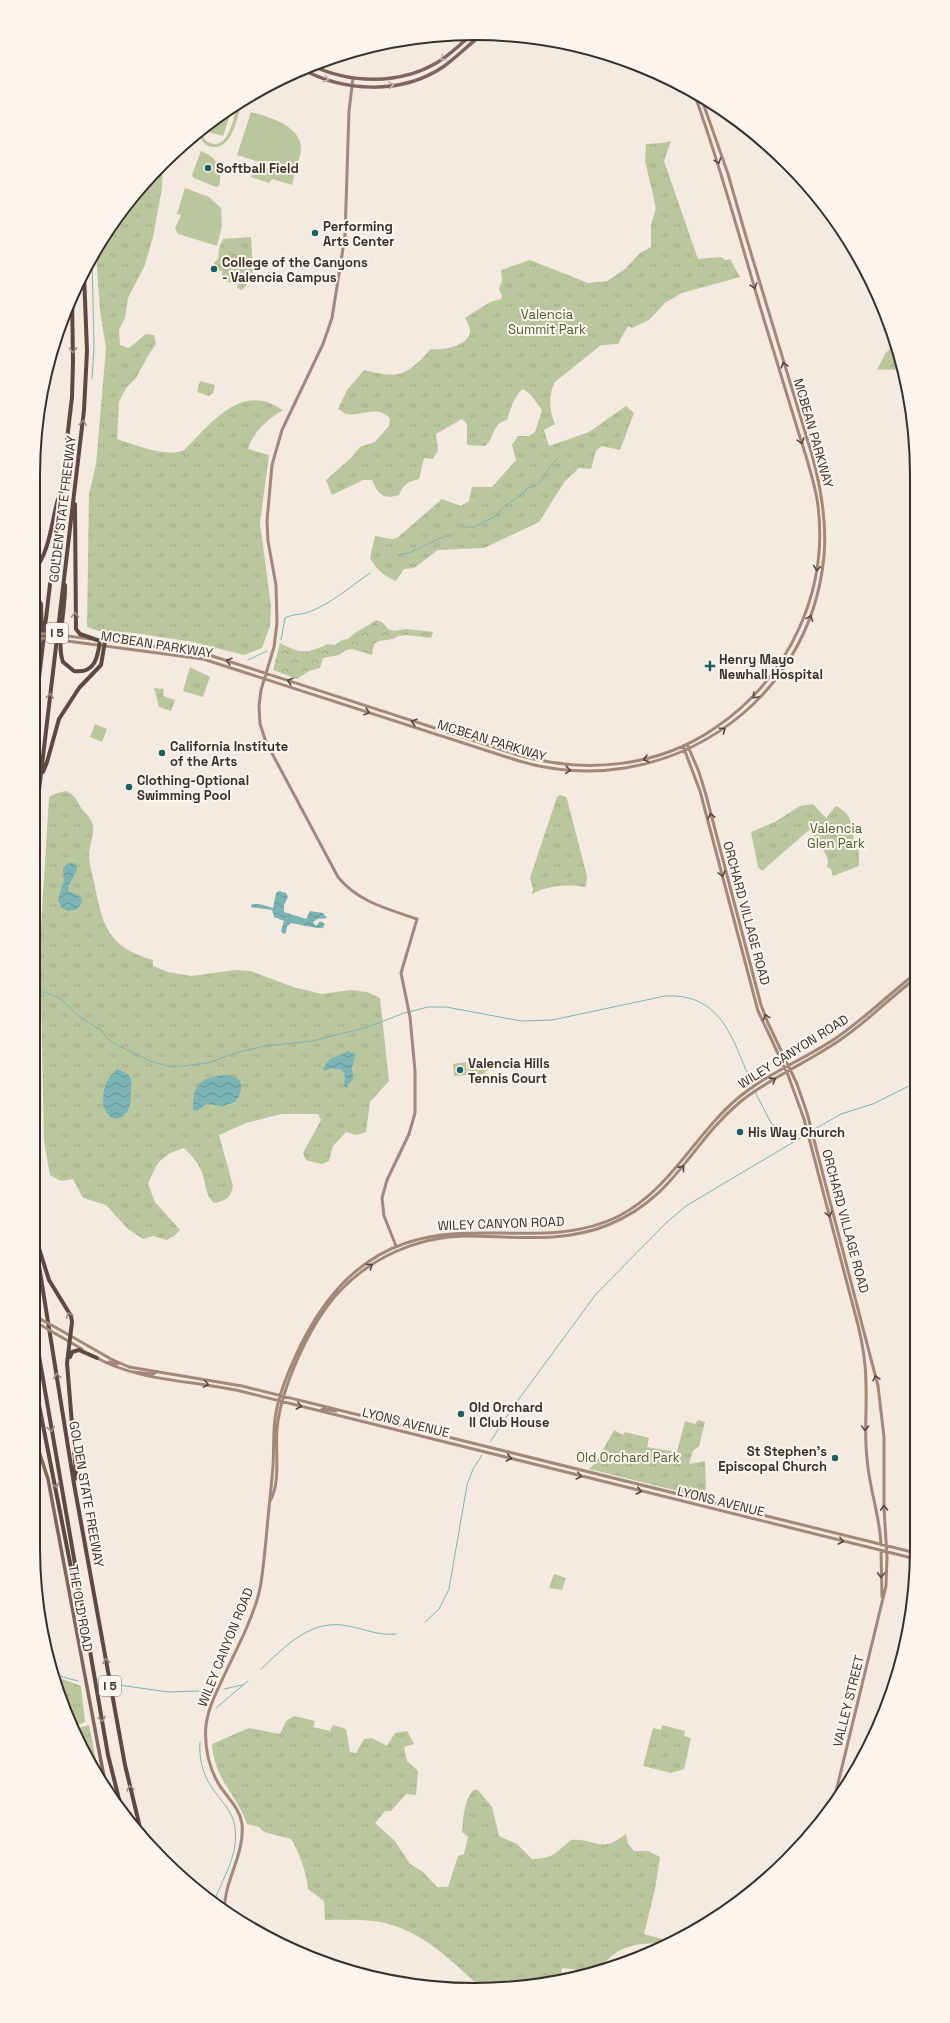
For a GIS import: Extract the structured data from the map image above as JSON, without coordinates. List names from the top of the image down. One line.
{"streets":{"highway":["GOLDEN STATE FREEWAY","I 5"],"main road":["MCBEAN PARKWAY","ORCHARD VILLAGE ROAD","WILEY CANYON ROAD","LYONS AVENUE","THE OLD ROAD","VALLEY STREET"]},"crossings":[["MCBEAN PARKWAY","ORCHARD VILLAGE ROAD"],["ORCHARD VILLAGE ROAD","WILEY CANYON ROAD"],["ORCHARD VILLAGE ROAD","LYONS AVENUE"],["ORCHARD VILLAGE ROAD","VALLEY STREET"],["WILEY CANYON ROAD","LYONS AVENUE"],["LYONS AVENUE","VALLEY STREET"]],"parks":["Valencia Summit Park","Valencia Glen Park","Old Orchard Park"],"places":{"other":["Softball Field","Performing Arts Center","College of the Canyons - Valencia Campus","California Institute of the Arts","Clothing-Optional Swimming Pool","Valencia Hills Tennis Court","His Way Church","Old Orchard II Club House","St Stephen's Episcopal Church"],"health":["Henry Mayo Newhall Hospital"]}}
